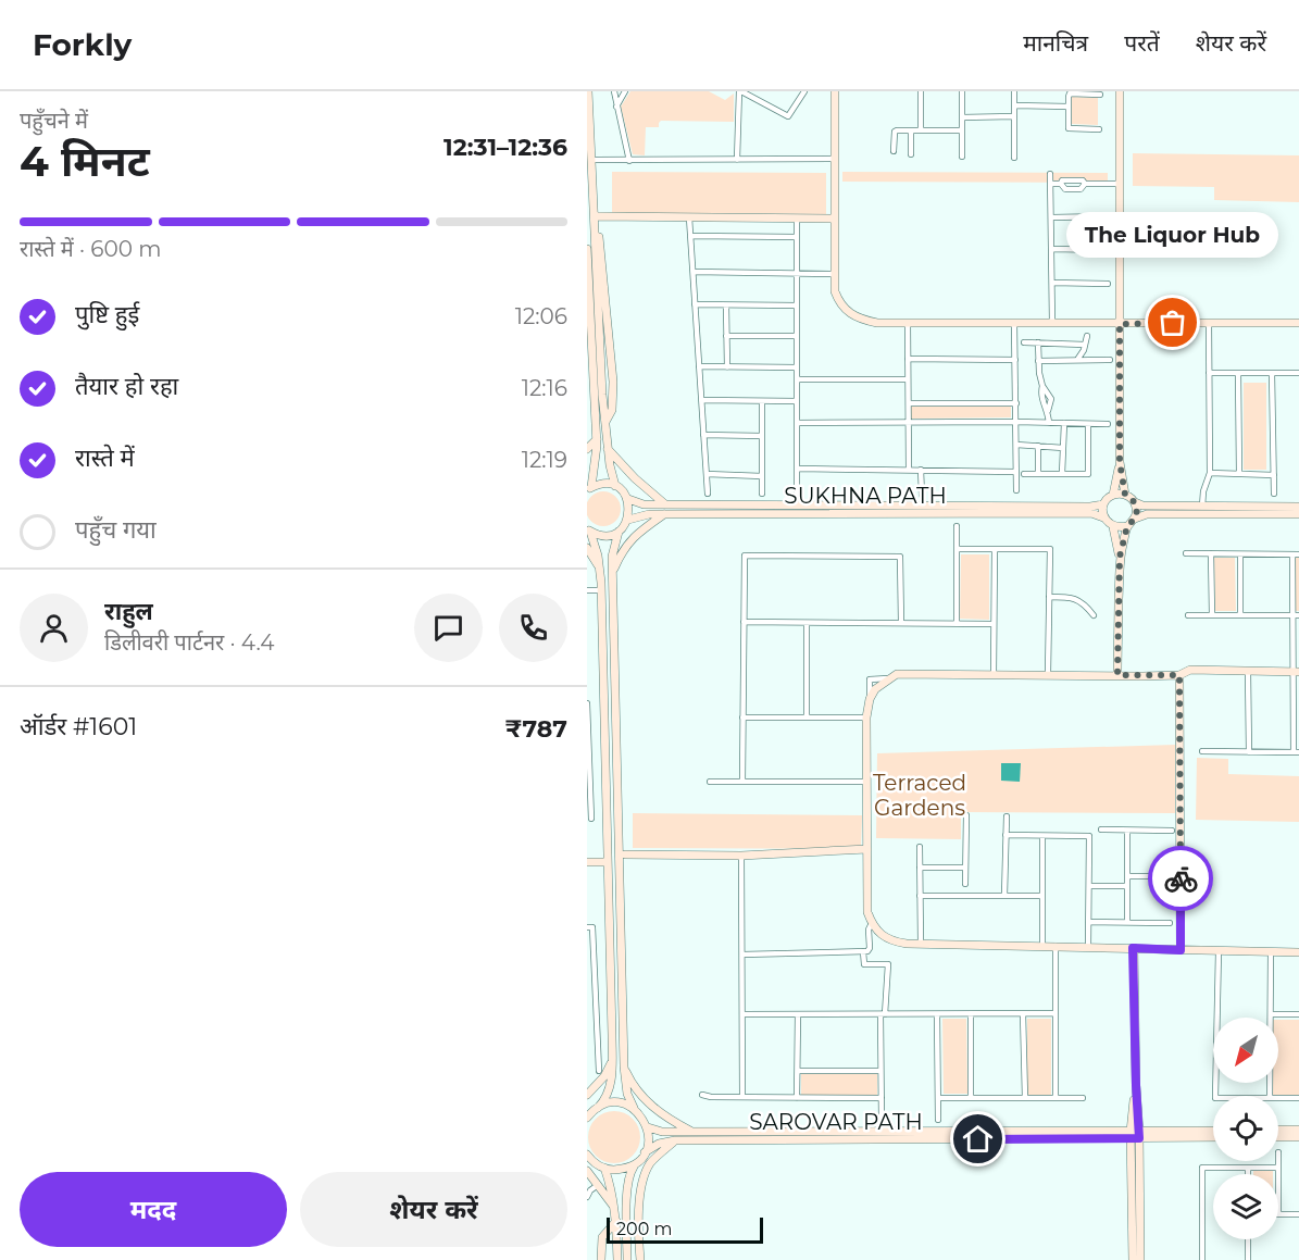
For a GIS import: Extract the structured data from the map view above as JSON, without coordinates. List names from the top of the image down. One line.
{"streets":{"main road":["SUKHNA PATH","SAROVAR PATH"]},"parks":["Terraced Gardens"],"places":["The Liquor Hub"],"scale_bar":"200 m","north":"bottom left","page":{"header":"Forkly","nav":["मानचित्र","परतें","शेयर करें"],"heading":["4 मिनट","पहुँचने में","12:31–12:36"],"panel":["राहुल","डिलीवरी पार्टनर · 4.4","ऑर्डर #1601","₹787"],"bar":"रास्ते में · 600 m","bubble":"The Liquor Hub","list":[["पुष्टि हुई","12:06"],["तैयार हो रहा","12:16"],["रास्ते में","12:19"],"पहुँच गया"],"buttons":["मदद","शेयर करें"],"scale":"200 m"}}
